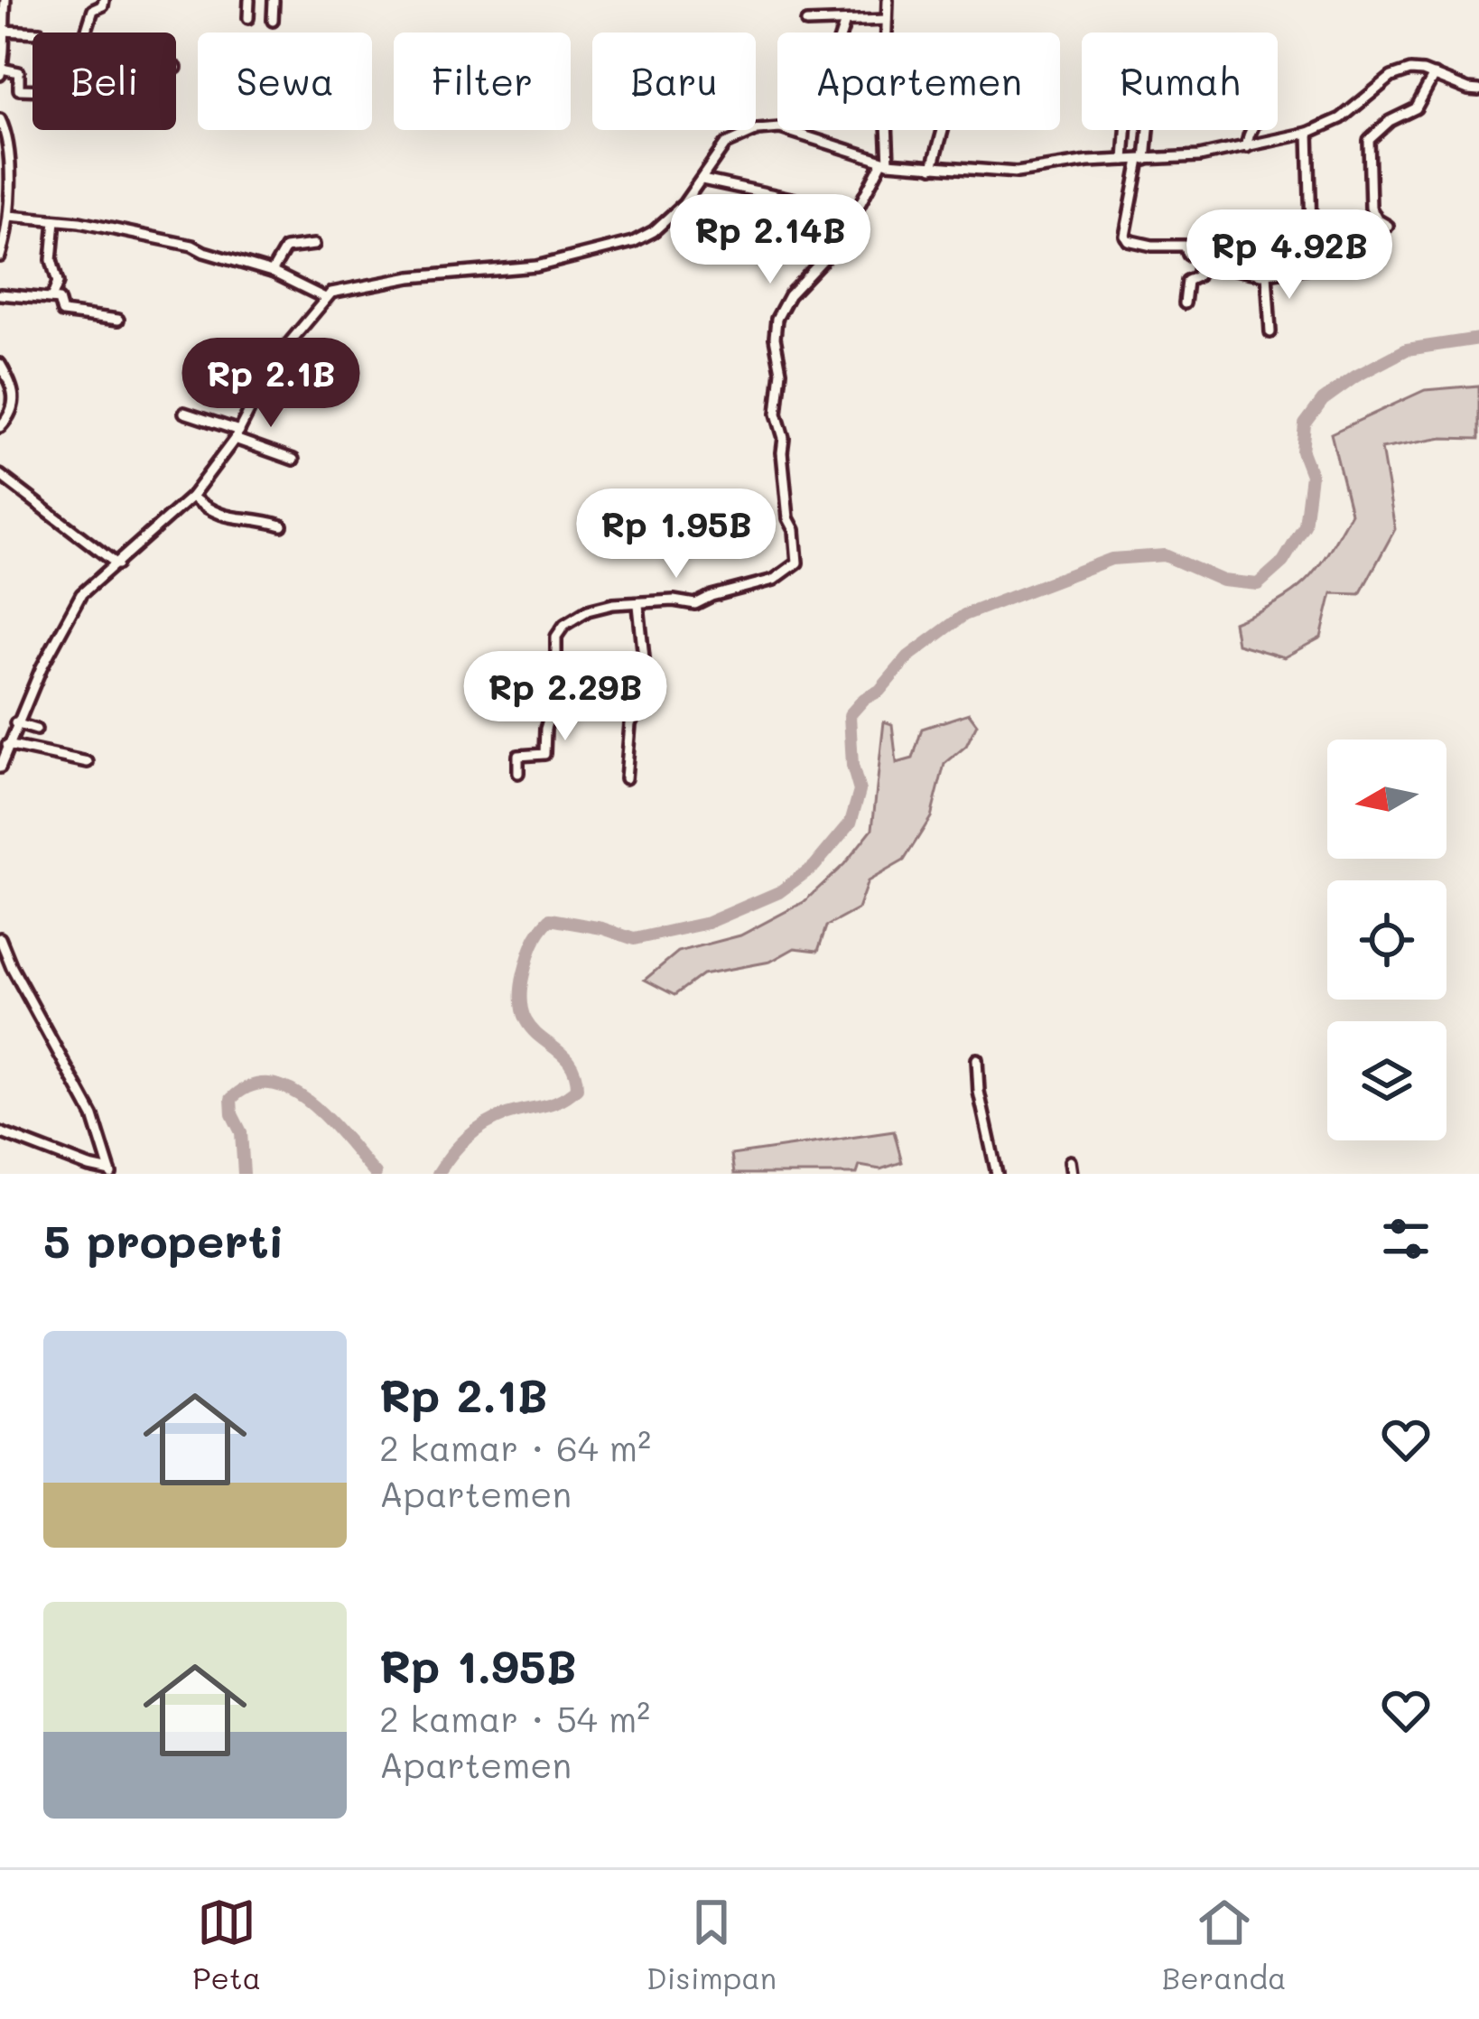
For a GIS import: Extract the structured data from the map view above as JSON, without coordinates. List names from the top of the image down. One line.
{"north":"left","page":{"chip":["Beli","Sewa","Filter","Baru","Apartemen","Rumah"],"price":["Rp 2.14B","Rp 4.92B","Rp 2.1B","Rp 1.95B","Rp 2.29B"],"heading":"5 properti","list":[{"name":"Rp 2.1B","note":"2 kamar · 64 m² · Apartemen"},{"name":"Rp 1.95B","note":"2 kamar · 54 m² · Apartemen"}],"tabs":["Peta","Disimpan","Beranda"]}}
